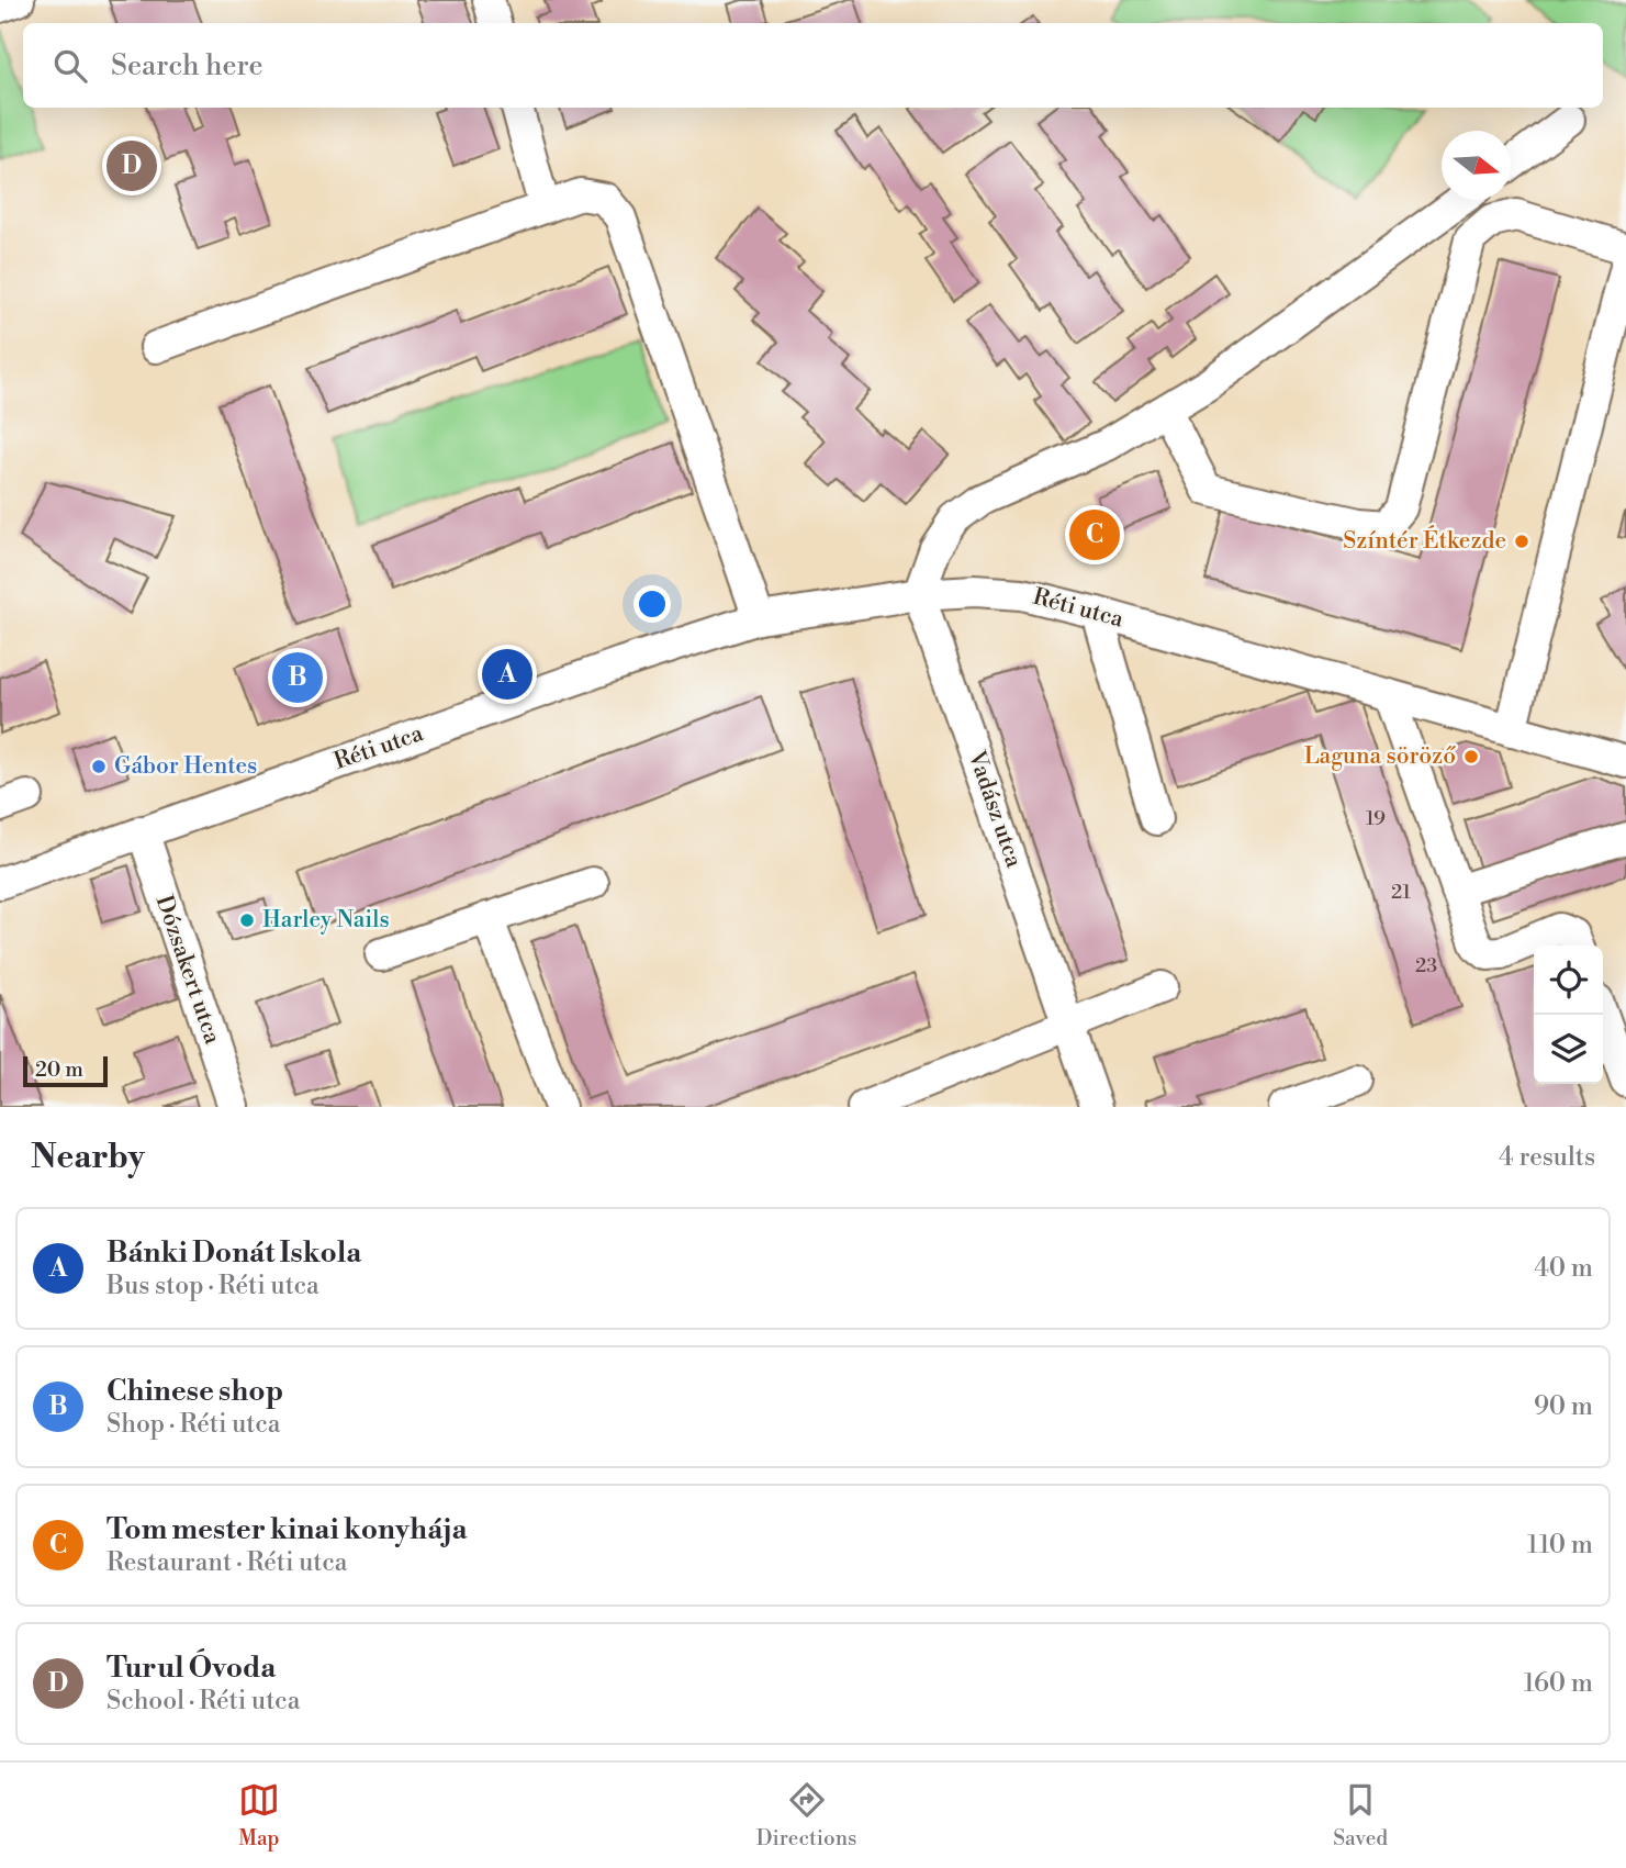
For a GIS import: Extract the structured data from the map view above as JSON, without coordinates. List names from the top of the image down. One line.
{"streets":{"street":["Réti utca","Vadász utca","Dózsakert utca"]},"crossings":[["Réti utca","Vadász utca"],["Réti utca","Dózsakert utca"]],"places":["Színtér Étkezde","Laguna söröző","Gábor Hentes","Harley Nails"],"house_numbers":["19","21","23"],"scale_bar":"20 m","north":"right","page":{"search":"Search here","pins":["D","C","A","B"],"scale":"20 m","heading":["Nearby","4 results"],"list":[{"mark":"A","name":"Bánki Donát Iskola","note":"Bus stop · Réti utca","value":"40 m"},{"mark":"B","name":"Chinese shop","note":"Shop · Réti utca","value":"90 m"},{"mark":"C","name":"Tom mester kinai konyhája","note":"Restaurant · Réti utca","value":"110 m"},{"mark":"D","name":"Turul Óvoda","note":"School · Réti utca","value":"160 m"}],"nav":["Map","Directions","Saved"]}}
